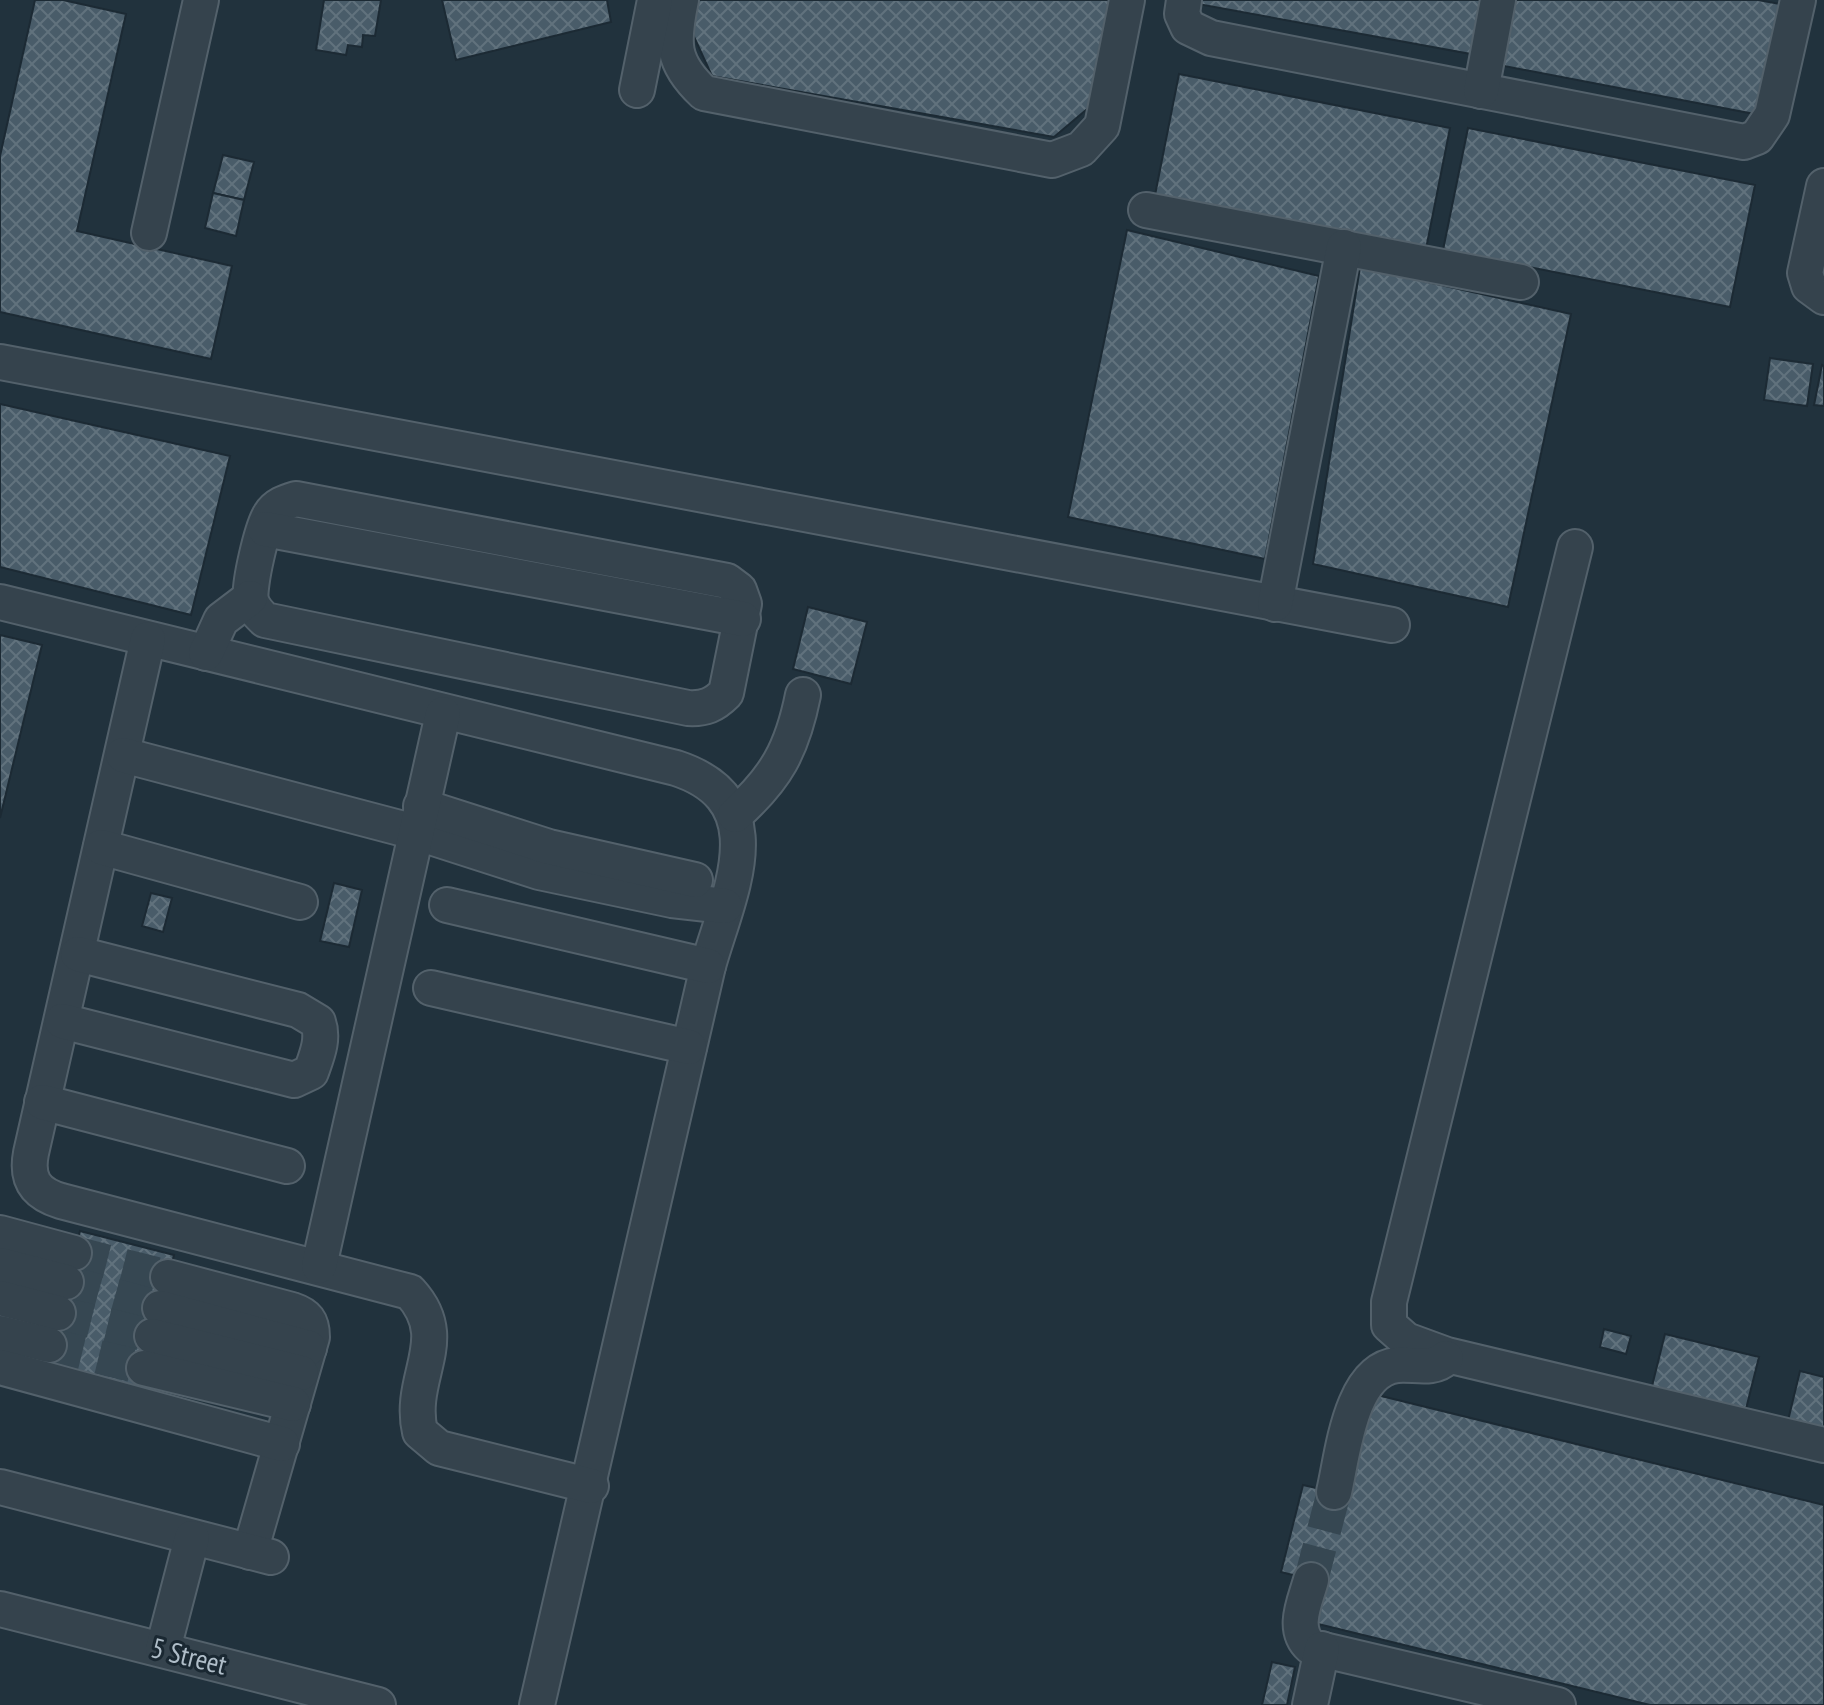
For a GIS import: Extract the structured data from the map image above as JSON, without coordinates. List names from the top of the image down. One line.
{"streets":{"street":["5 Street"]}}
